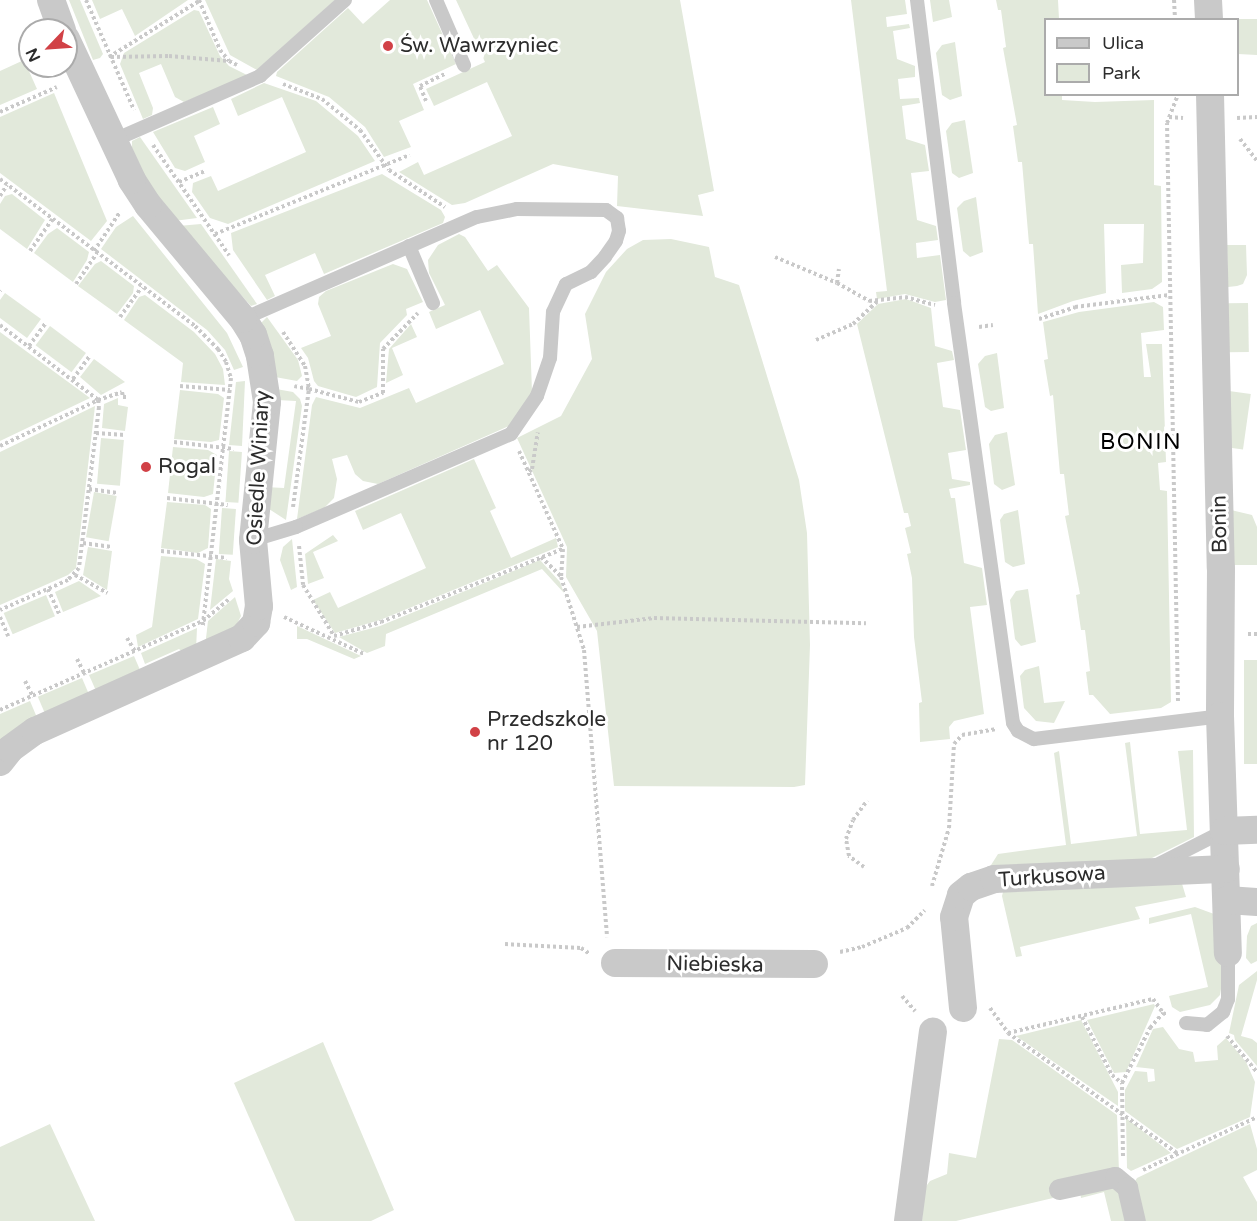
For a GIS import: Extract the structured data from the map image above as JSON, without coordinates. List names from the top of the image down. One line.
{"streets":{"street":["Osiedle Winiary","Bonin","Turkusowa","Niebieska"]},"crossings":[["Bonin","Turkusowa"]],"districts":["BONIN"],"places":["Św. Wawrzyniec","Rogal","Przedszkole nr 120"],"legend":["Ulica","Park"],"north":"bottom left"}
